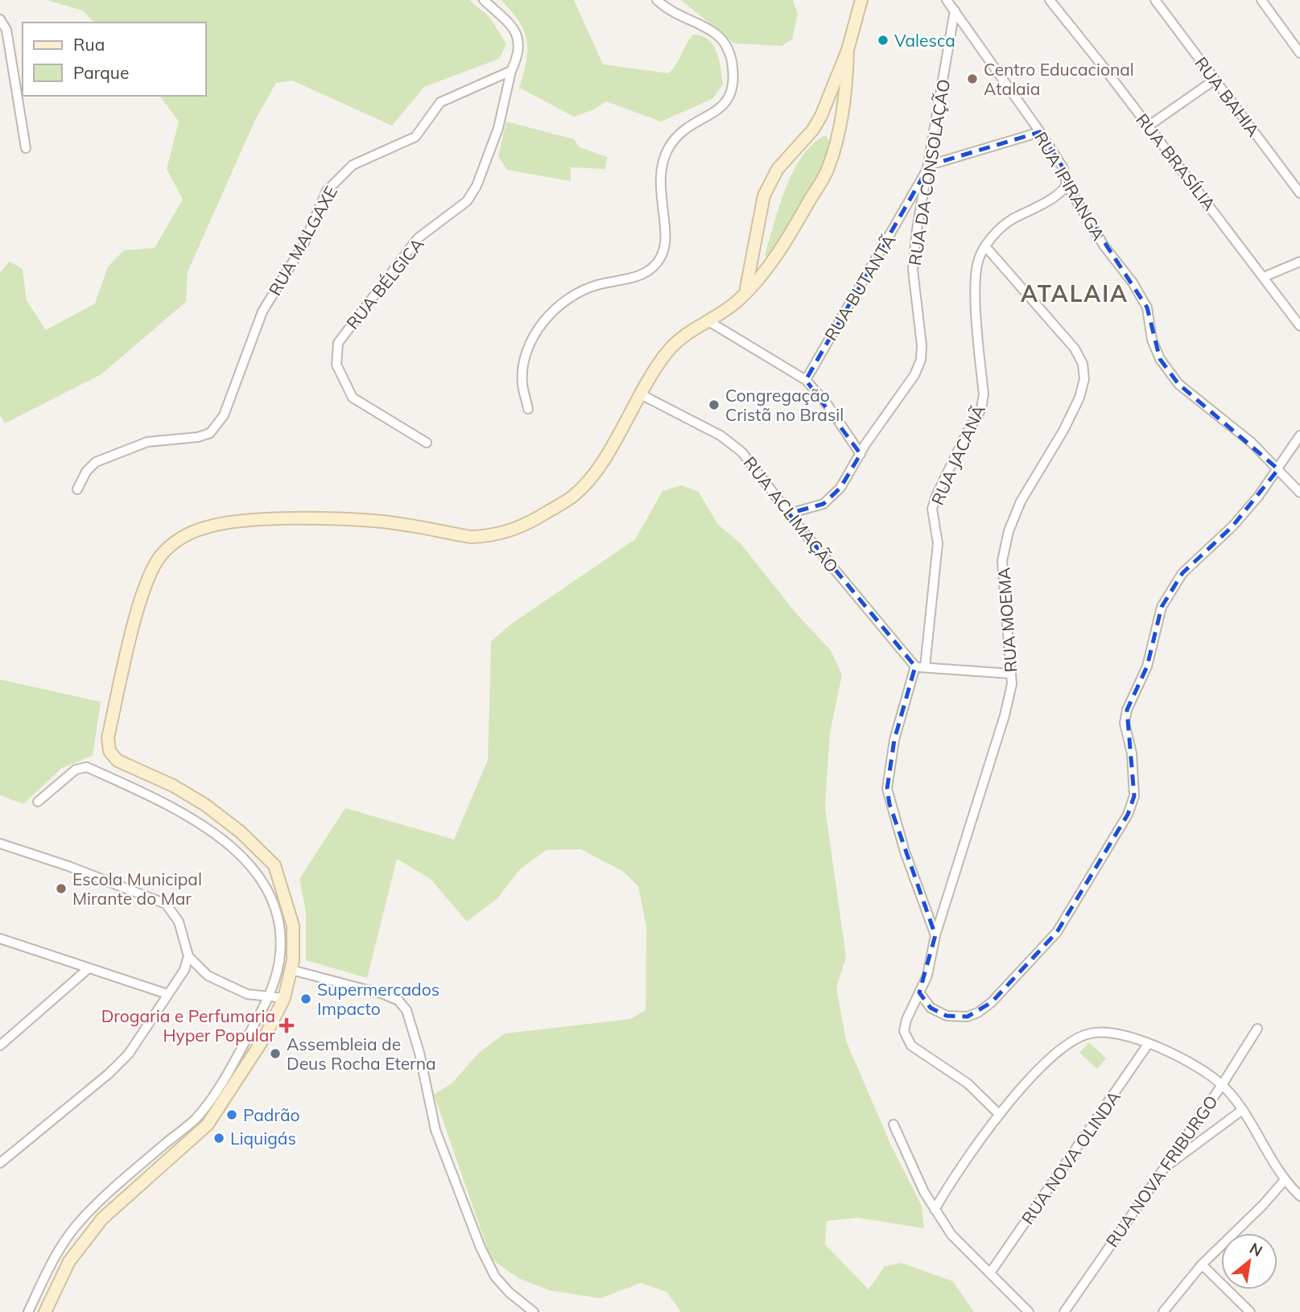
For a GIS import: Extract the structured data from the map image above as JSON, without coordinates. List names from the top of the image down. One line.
{"streets":{"street":["RUA BAHIA","RUA BRASÍLIA","RUA DA CONSOLAÇÃO","RUA IPIRANGA","RUA MALGAXE","RUA BÉLGICA","RUA BUTANTÃ","RUA JACANÃ","RUA ACLIMAÇÃO","RUA MOEMA","RUA NOVA OLINDA","RUA NOVA FRIBURGO"]},"crossings":[["RUA DA CONSOLAÇÃO","RUA IPIRANGA"],["RUA DA CONSOLAÇÃO","RUA BUTANTÃ"],["RUA DA CONSOLAÇÃO","RUA ACLIMAÇÃO"],["RUA IPIRANGA","RUA JACANÃ"],["RUA MALGAXE","RUA BÉLGICA"],["RUA JACANÃ","RUA ACLIMAÇÃO"],["RUA JACANÃ","RUA MOEMA"]],"districts":["ATALAIA"],"places":{"other":["Valesca","Centro Educacional Atalaia","Congregação Cristã no Brasil","Escola Municipal Mirante do Mar","Supermercados Impacto","Assembleia de Deus Rocha Eterna","Padrão","Liquigás"],"health":["Drogaria e Perfumaria Hyper Popular"]},"legend":["Rua","Parque"],"north":"top right"}
